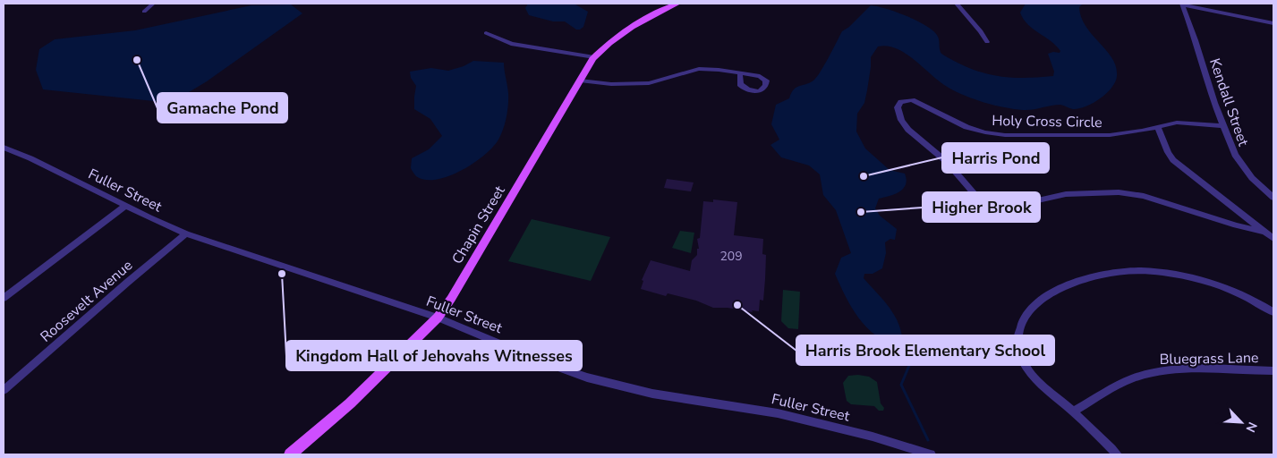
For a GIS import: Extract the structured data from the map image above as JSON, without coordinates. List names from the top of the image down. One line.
{"streets":{"main road":["Chapin Street"],"street":["Kendall Street","Holy Cross Circle","Fuller Street","Roosevelt Avenue","Bluegrass Lane"]},"crossings":[["Kendall Street","Holy Cross Circle"],["Fuller Street","Chapin Street"],["Fuller Street","Roosevelt Avenue"]],"places":["Gamache Pond","Harris Pond","Higher Brook","Kingdom Hall of Jehovahs Witnesses","Harris Brook Elementary School"],"house_numbers":["209"],"north":"bottom right"}
